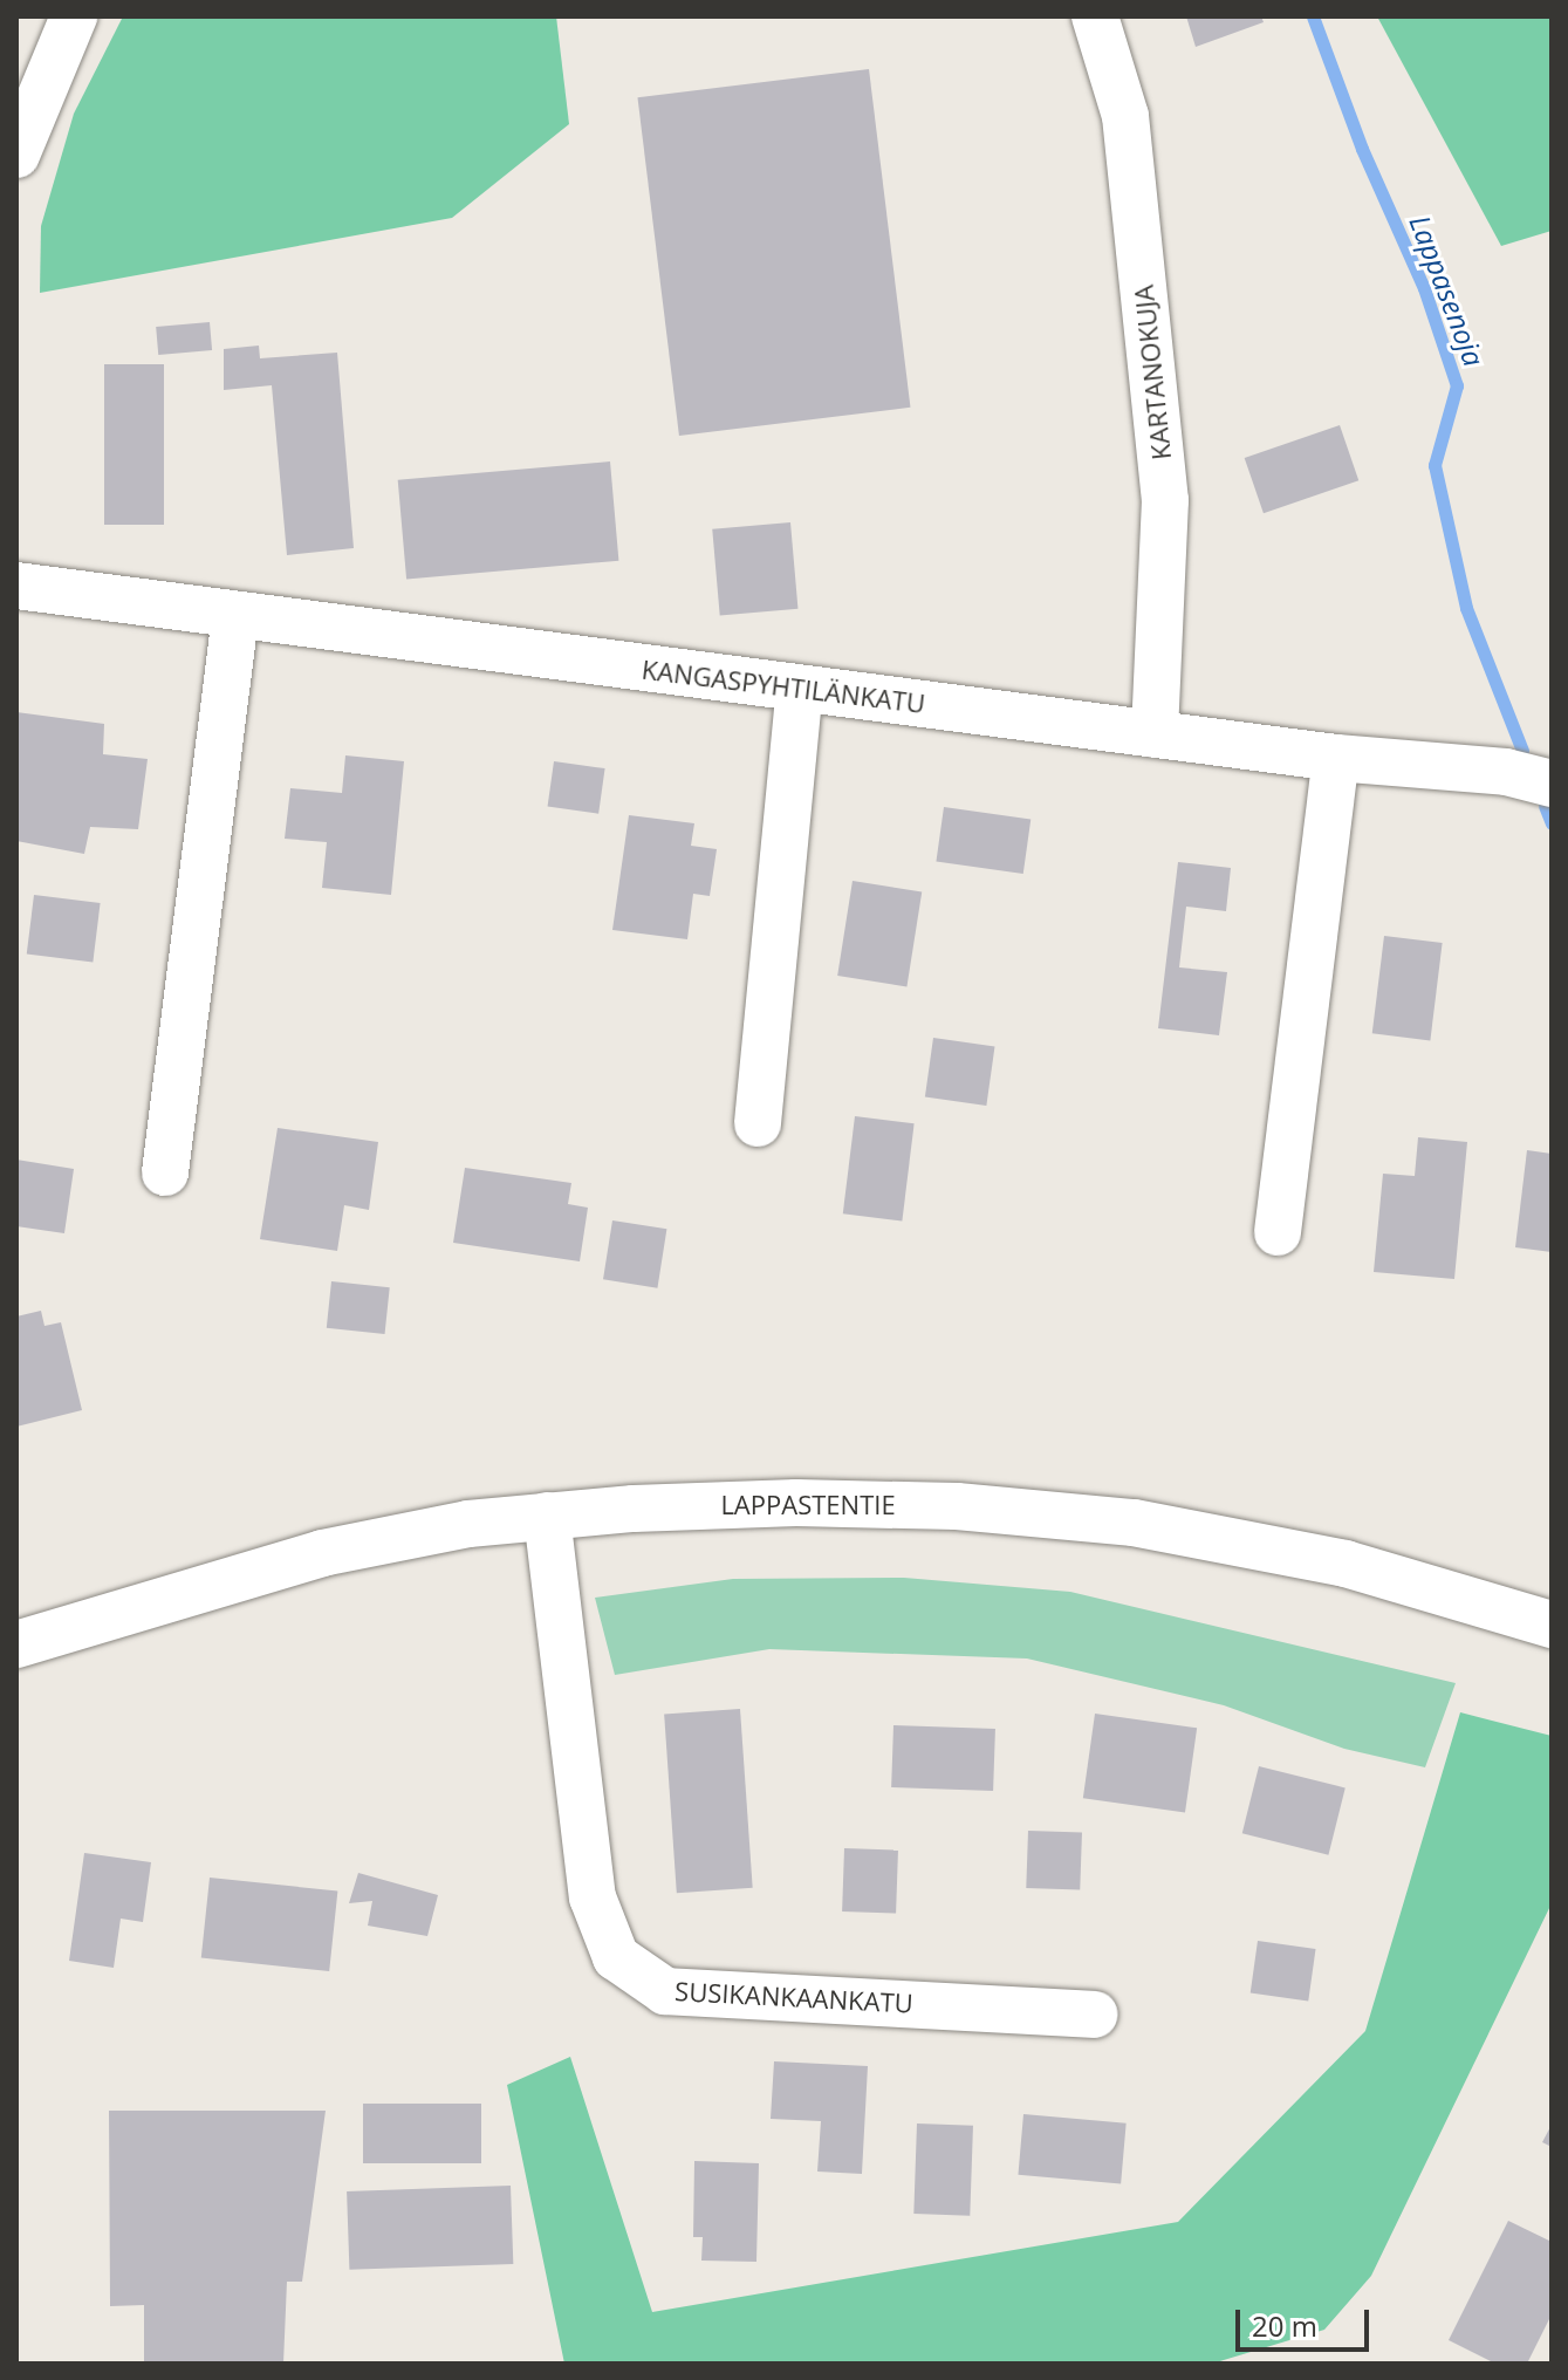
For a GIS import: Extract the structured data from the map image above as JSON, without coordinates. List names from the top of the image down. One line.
{"streets":{"street":["KARTANOKUJA","KANGASPYHTILÄNKATU","LAPPASTENTIE","SUSIKANKAANKATU"]},"crossings":[["KARTANOKUJA","KANGASPYHTILÄNKATU"],["LAPPASTENTIE","SUSIKANKAANKATU"]],"water":["Lappasenoja"],"scale_bar":"20 m"}
